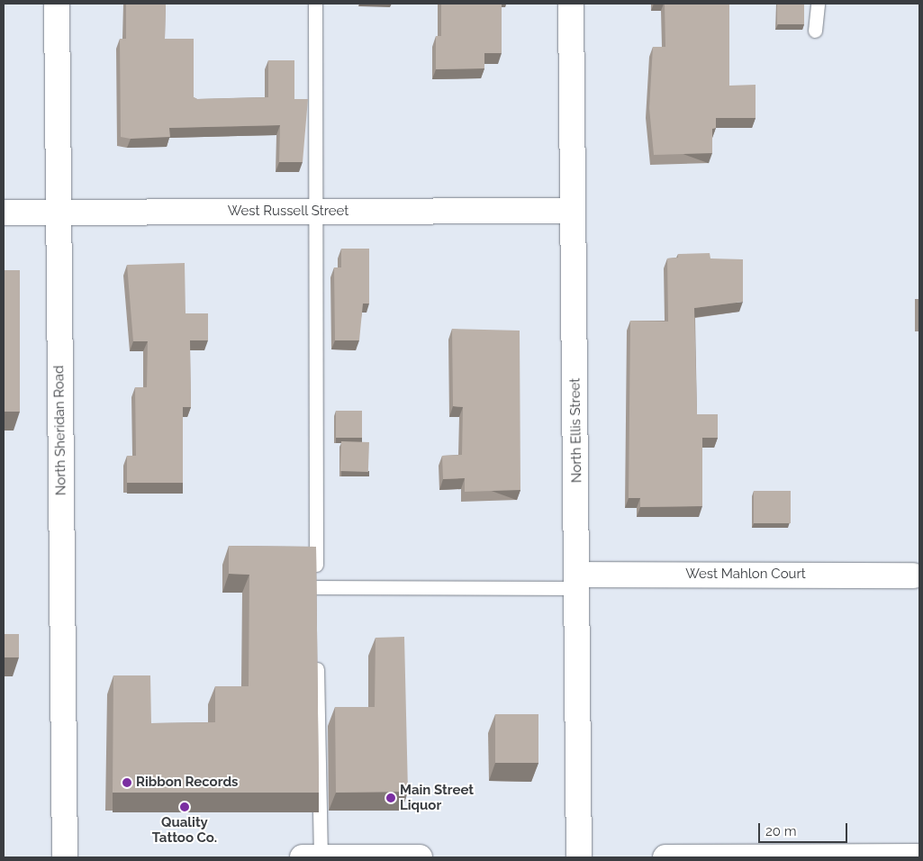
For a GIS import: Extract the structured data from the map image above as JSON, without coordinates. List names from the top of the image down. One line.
{"streets":{"street":["West Russell Street","North Sheridan Road","North Ellis Street","West Mahlon Court"]},"crossings":[["West Russell Street","North Sheridan Road"],["West Russell Street","North Ellis Street"],["North Ellis Street","West Mahlon Court"]],"places":["Ribbon Records","Main Street Liquor","Quality Tattoo Co."],"scale_bar":"20 m"}
